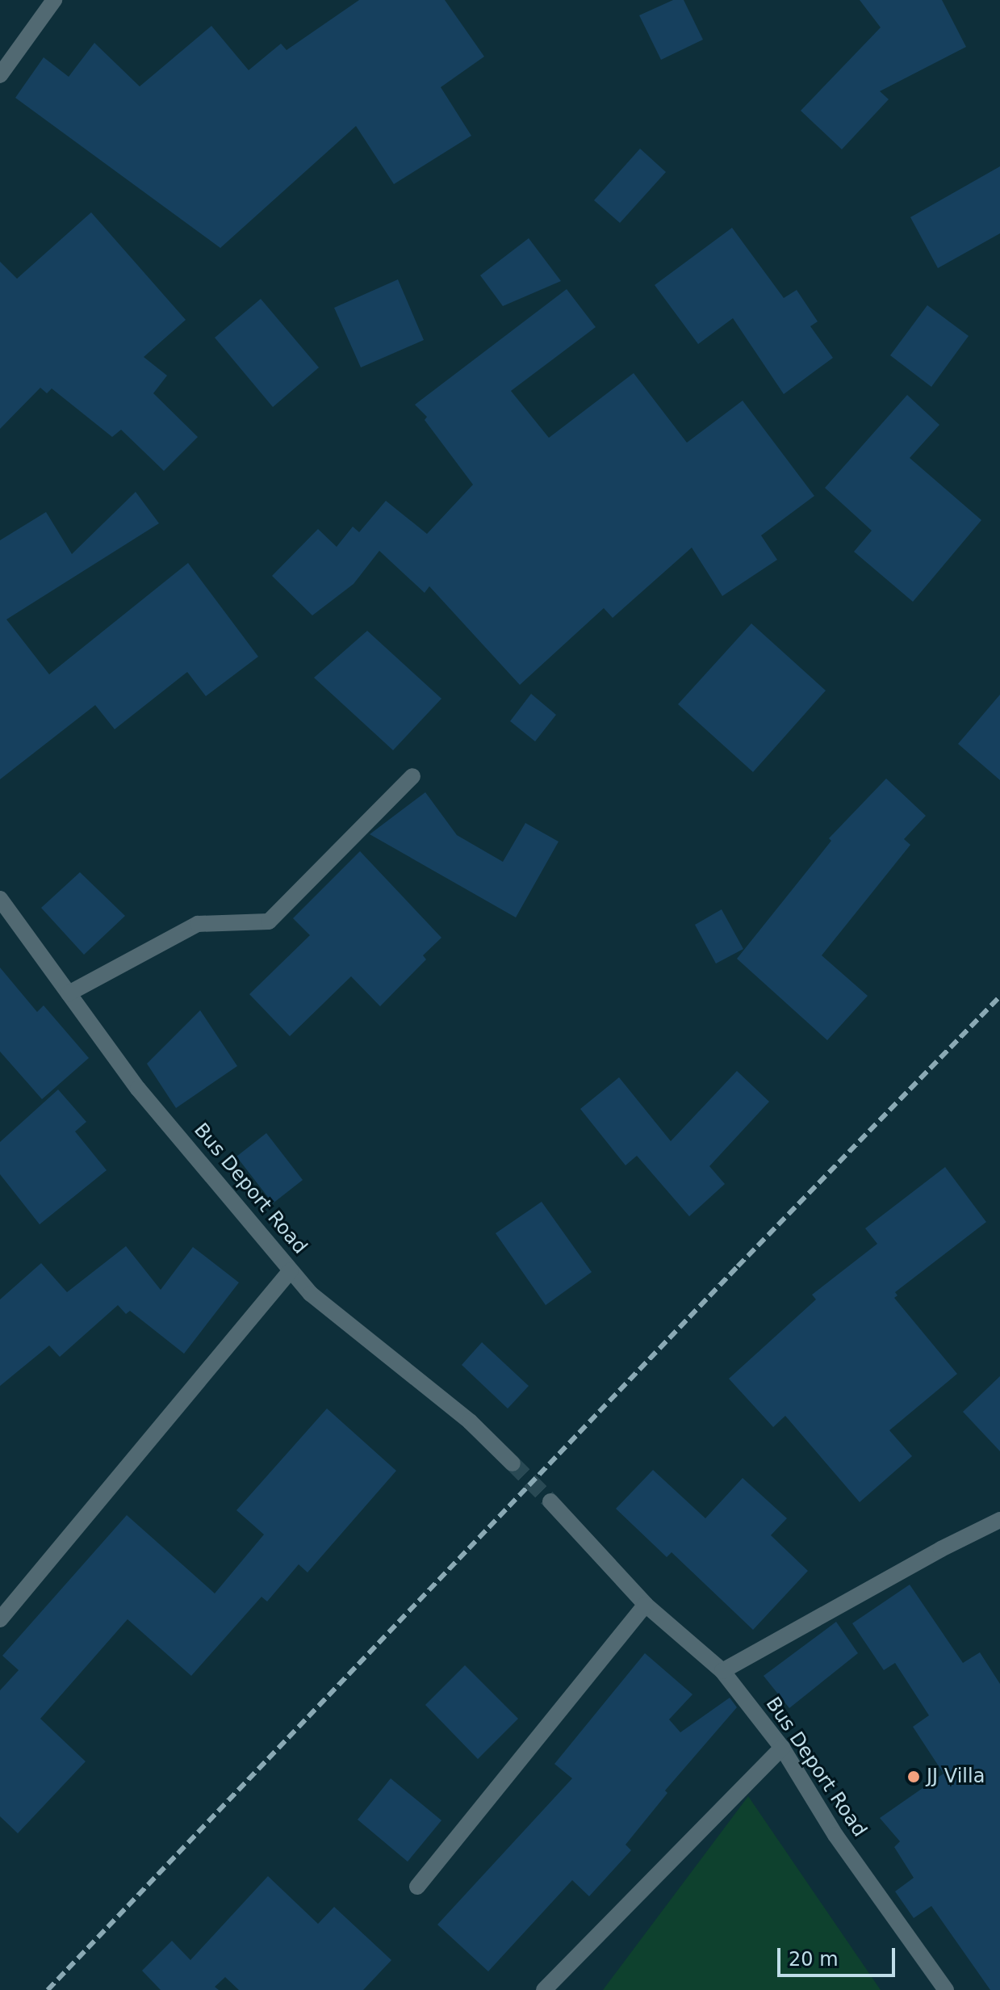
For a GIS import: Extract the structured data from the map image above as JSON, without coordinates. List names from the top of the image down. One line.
{"streets":{"street":["Bus Deport Road"]},"places":["JJ Villa"],"scale_bar":"20 m"}
